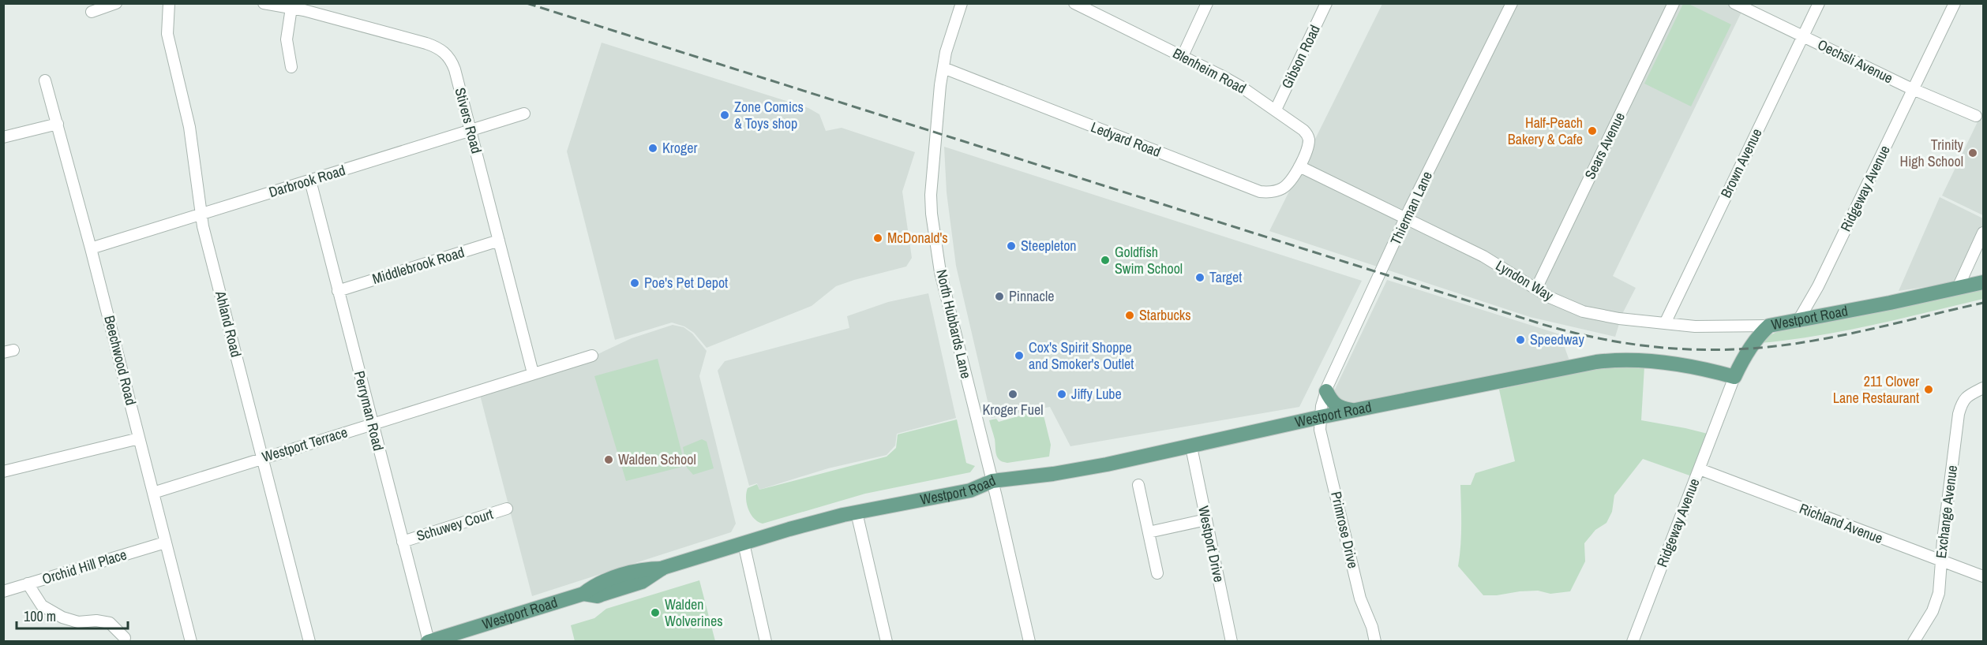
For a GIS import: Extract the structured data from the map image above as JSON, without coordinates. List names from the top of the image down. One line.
{"streets":{"main road":["Westport Road"],"street":["Gibson Road","Oechsli Avenue","Blenheim Road","Stivers Road","Ledyard Road","Sears Avenue","Brown Avenue","Darbrook Road","Ridgeway Avenue","Thierman Lane","Middlebrook Road","Lyndon Way","Ahland Road","North Hubbards Lane","Beechwood Road","Perryman Road","Westport Terrace","Exchange Avenue","Richland Avenue","Schuwey Court","Primrose Drive","Westport Drive","Orchid Hill Place"]},"crossings":[["Gibson Road","Blenheim Road"],["Oechsli Avenue","Brown Avenue"],["Oechsli Avenue","Ridgeway Avenue"],["Blenheim Road","Ledyard Road"],["Blenheim Road","Lyndon Way"],["Stivers Road","Darbrook Road"],["Stivers Road","Middlebrook Road"],["Stivers Road","Westport Terrace"],["Ledyard Road","Lyndon Way"],["Ledyard Road","North Hubbards Lane"],["Sears Avenue","Lyndon Way"],["Brown Avenue","Lyndon Way"],["Darbrook Road","Ahland Road"],["Darbrook Road","Beechwood Road"],["Darbrook Road","Perryman Road"],["Ridgeway Avenue","Westport Road"],["Ridgeway Avenue","Richland Avenue"],["Thierman Lane","Lyndon Way"],["Thierman Lane","Westport Road"],["Thierman Lane","Primrose Drive"],["Middlebrook Road","Perryman Road"],["Lyndon Way","Westport Road"],["Westport Road","North Hubbards Lane"],["Westport Road","Perryman Road"],["Westport Road","Primrose Drive"],["Westport Road","Westport Drive"],["Ahland Road","Westport Terrace"],["Beechwood Road","Westport Terrace"],["Beechwood Road","Orchid Hill Place"],["Perryman Road","Westport Terrace"],["Perryman Road","Schuwey Court"],["Exchange Avenue","Richland Avenue"]],"places":["Zone Comics & Toys shop","Half-Peach Bakery & Cafe","Kroger","Trinity High School","McDonald's","Steepleton","Goldfish Swim School","Target","Poe's Pet Depot","Pinnacle","Starbucks","Speedway","Cox's Spirit Shoppe and Smoker's Outlet","211 Clover Lane Restaurant","Kroger Fuel","Jiffy Lube","Walden School","Walden Wolverines"],"scale_bar":"100 m"}
